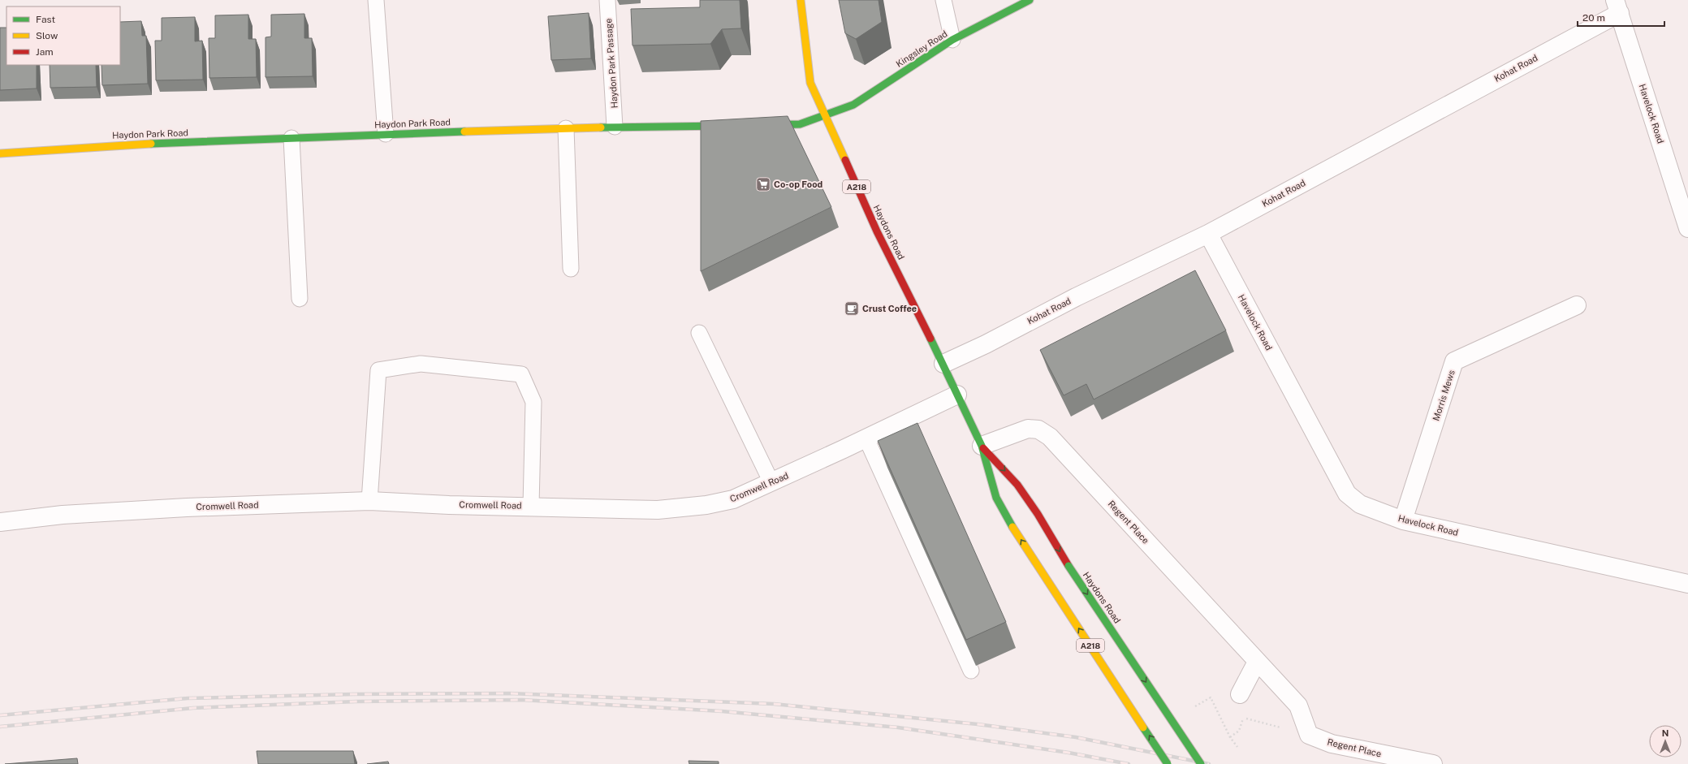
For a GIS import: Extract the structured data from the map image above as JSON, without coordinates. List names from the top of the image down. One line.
{"streets":{"main road":["Kingsley Road","Haydon Park Road","A218","Haydons Road"],"street":["Kohat Road","Havelock Road","Morris Mews","Cromwell Road","Regent Place"],"lane":["Haydon Park Passage"]},"crossings":[["Kingsley Road","Haydons Road"],["Haydon Park Passage","Haydon Park Road"],["Kohat Road","Havelock Road"],["Kohat Road","Haydons Road"],["Havelock Road","Morris Mews"],["Haydons Road","Cromwell Road"],["Haydons Road","Regent Place"]],"places":{"supermarket":["Co-op Food"],"cafe":["Crust Coffee"]},"legend":["Fast","Slow","Jam"],"scale_bar":"20 m","north":"top"}
